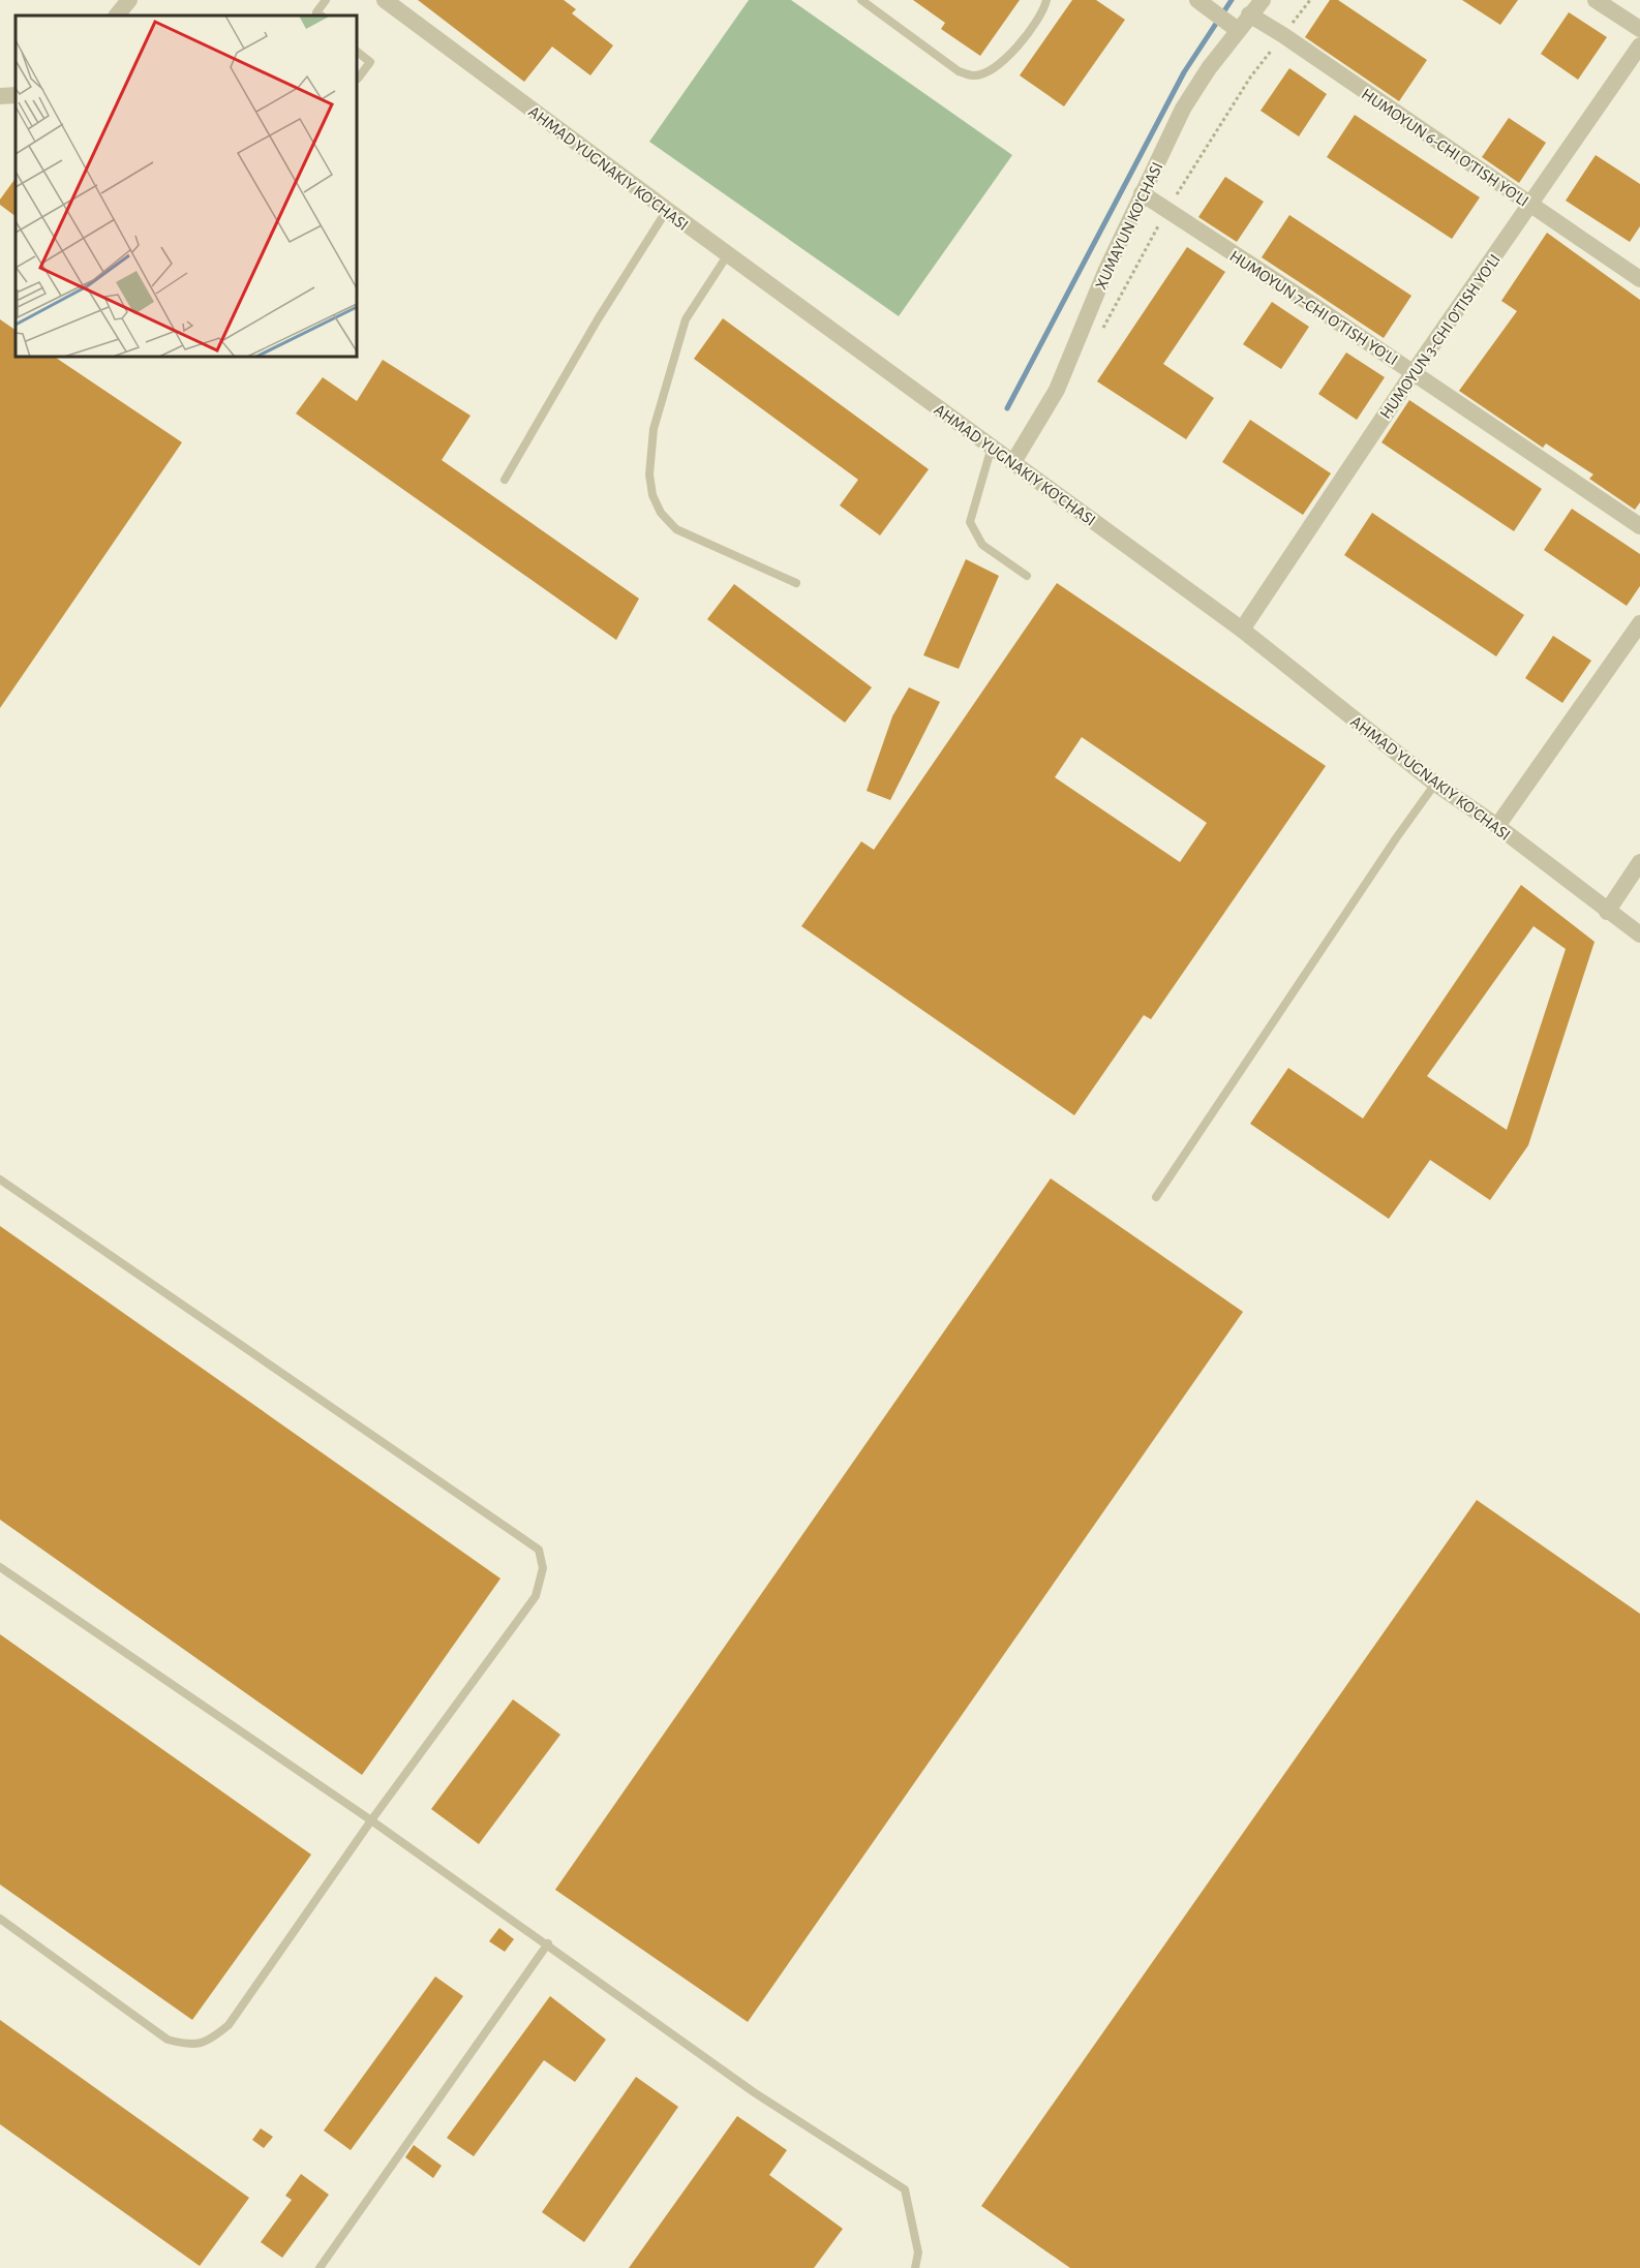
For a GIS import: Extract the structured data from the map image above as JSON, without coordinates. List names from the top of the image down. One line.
{"streets":{"street":["HUMOYUN 6-CHI O'TISH YO'LI","AHMAD YUGNAKIY KO'CHASI","XUMAYUN KO'CHASI","HUMOYUN 7-CHI O'TISH YO'LI","HUMOYUN 3-CHI O'TISH YO'LI"]},"crossings":[["HUMOYUN 6-CHI O'TISH YO'LI","XUMAYUN KO'CHASI"],["HUMOYUN 6-CHI O'TISH YO'LI","HUMOYUN 3-CHI O'TISH YO'LI"],["AHMAD YUGNAKIY KO'CHASI","XUMAYUN KO'CHASI"],["AHMAD YUGNAKIY KO'CHASI","HUMOYUN 3-CHI O'TISH YO'LI"],["XUMAYUN KO'CHASI","HUMOYUN 7-CHI O'TISH YO'LI"],["HUMOYUN 7-CHI O'TISH YO'LI","HUMOYUN 3-CHI O'TISH YO'LI"]]}
